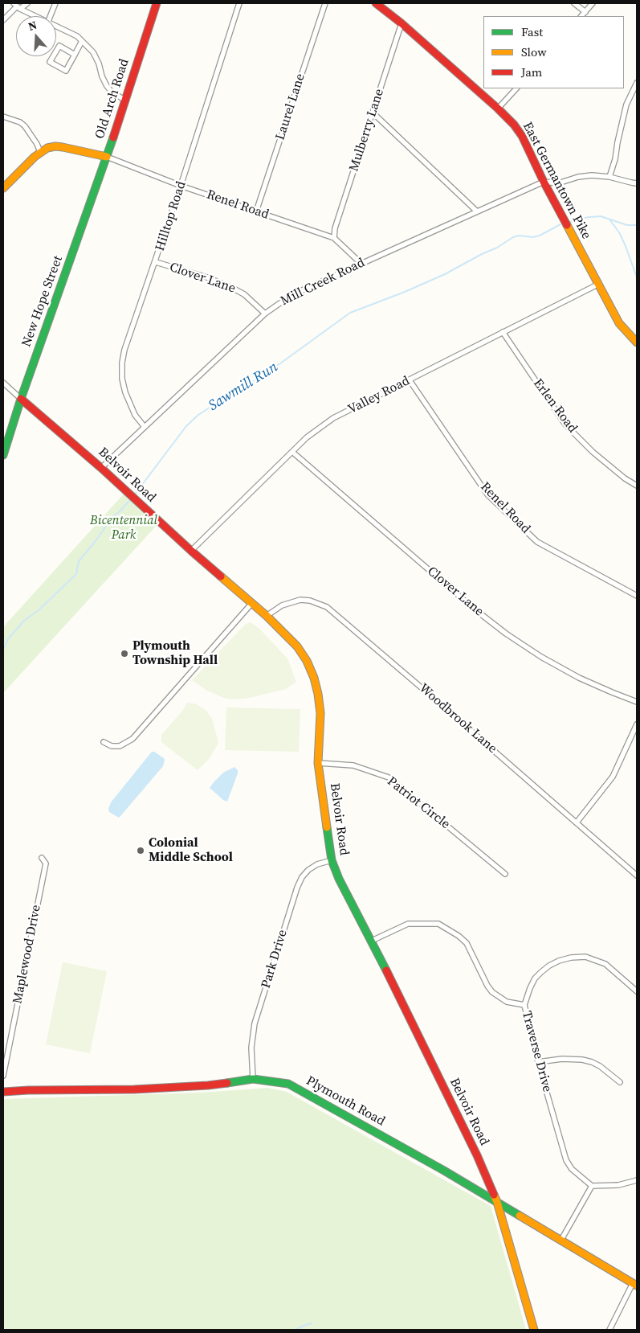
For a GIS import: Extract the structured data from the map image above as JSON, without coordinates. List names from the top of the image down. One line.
{"streets":{"street":["Old Arch Road","Laurel Lane","Mulberry Lane","East Germantown Pike","Renel Road","Hilltop Road","Clover Lane","Mill Creek Road","New Hope Street","Valley Road","Erlen Road","Belvoir Road","Woodbrook Lane","Patriot Circle","Maplewood Drive","Park Drive","Traverse Drive","Plymouth Road"]},"crossings":[["Old Arch Road","Renel Road"],["Old Arch Road","New Hope Street"],["Laurel Lane","Renel Road"],["Mulberry Lane","East Germantown Pike"],["Mulberry Lane","Renel Road"],["East Germantown Pike","Mill Creek Road"],["East Germantown Pike","Valley Road"],["Renel Road","Hilltop Road"],["Renel Road","Mill Creek Road"],["Renel Road","New Hope Street"],["Renel Road","Valley Road"],["Hilltop Road","Clover Lane"],["Hilltop Road","Mill Creek Road"],["Clover Lane","Mill Creek Road"],["Clover Lane","Valley Road"],["Mill Creek Road","Belvoir Road"],["New Hope Street","Belvoir Road"],["Valley Road","Erlen Road"],["Valley Road","Belvoir Road"],["Belvoir Road","Woodbrook Lane"],["Belvoir Road","Patriot Circle"],["Belvoir Road","Park Drive"],["Belvoir Road","Plymouth Road"],["Park Drive","Plymouth Road"]],"water":["Sawmill Run"],"parks":["Bicentennial Park"],"places":["Plymouth Township Hall","Colonial Middle School"],"legend":["Fast","Slow","Jam"],"north":"top"}
